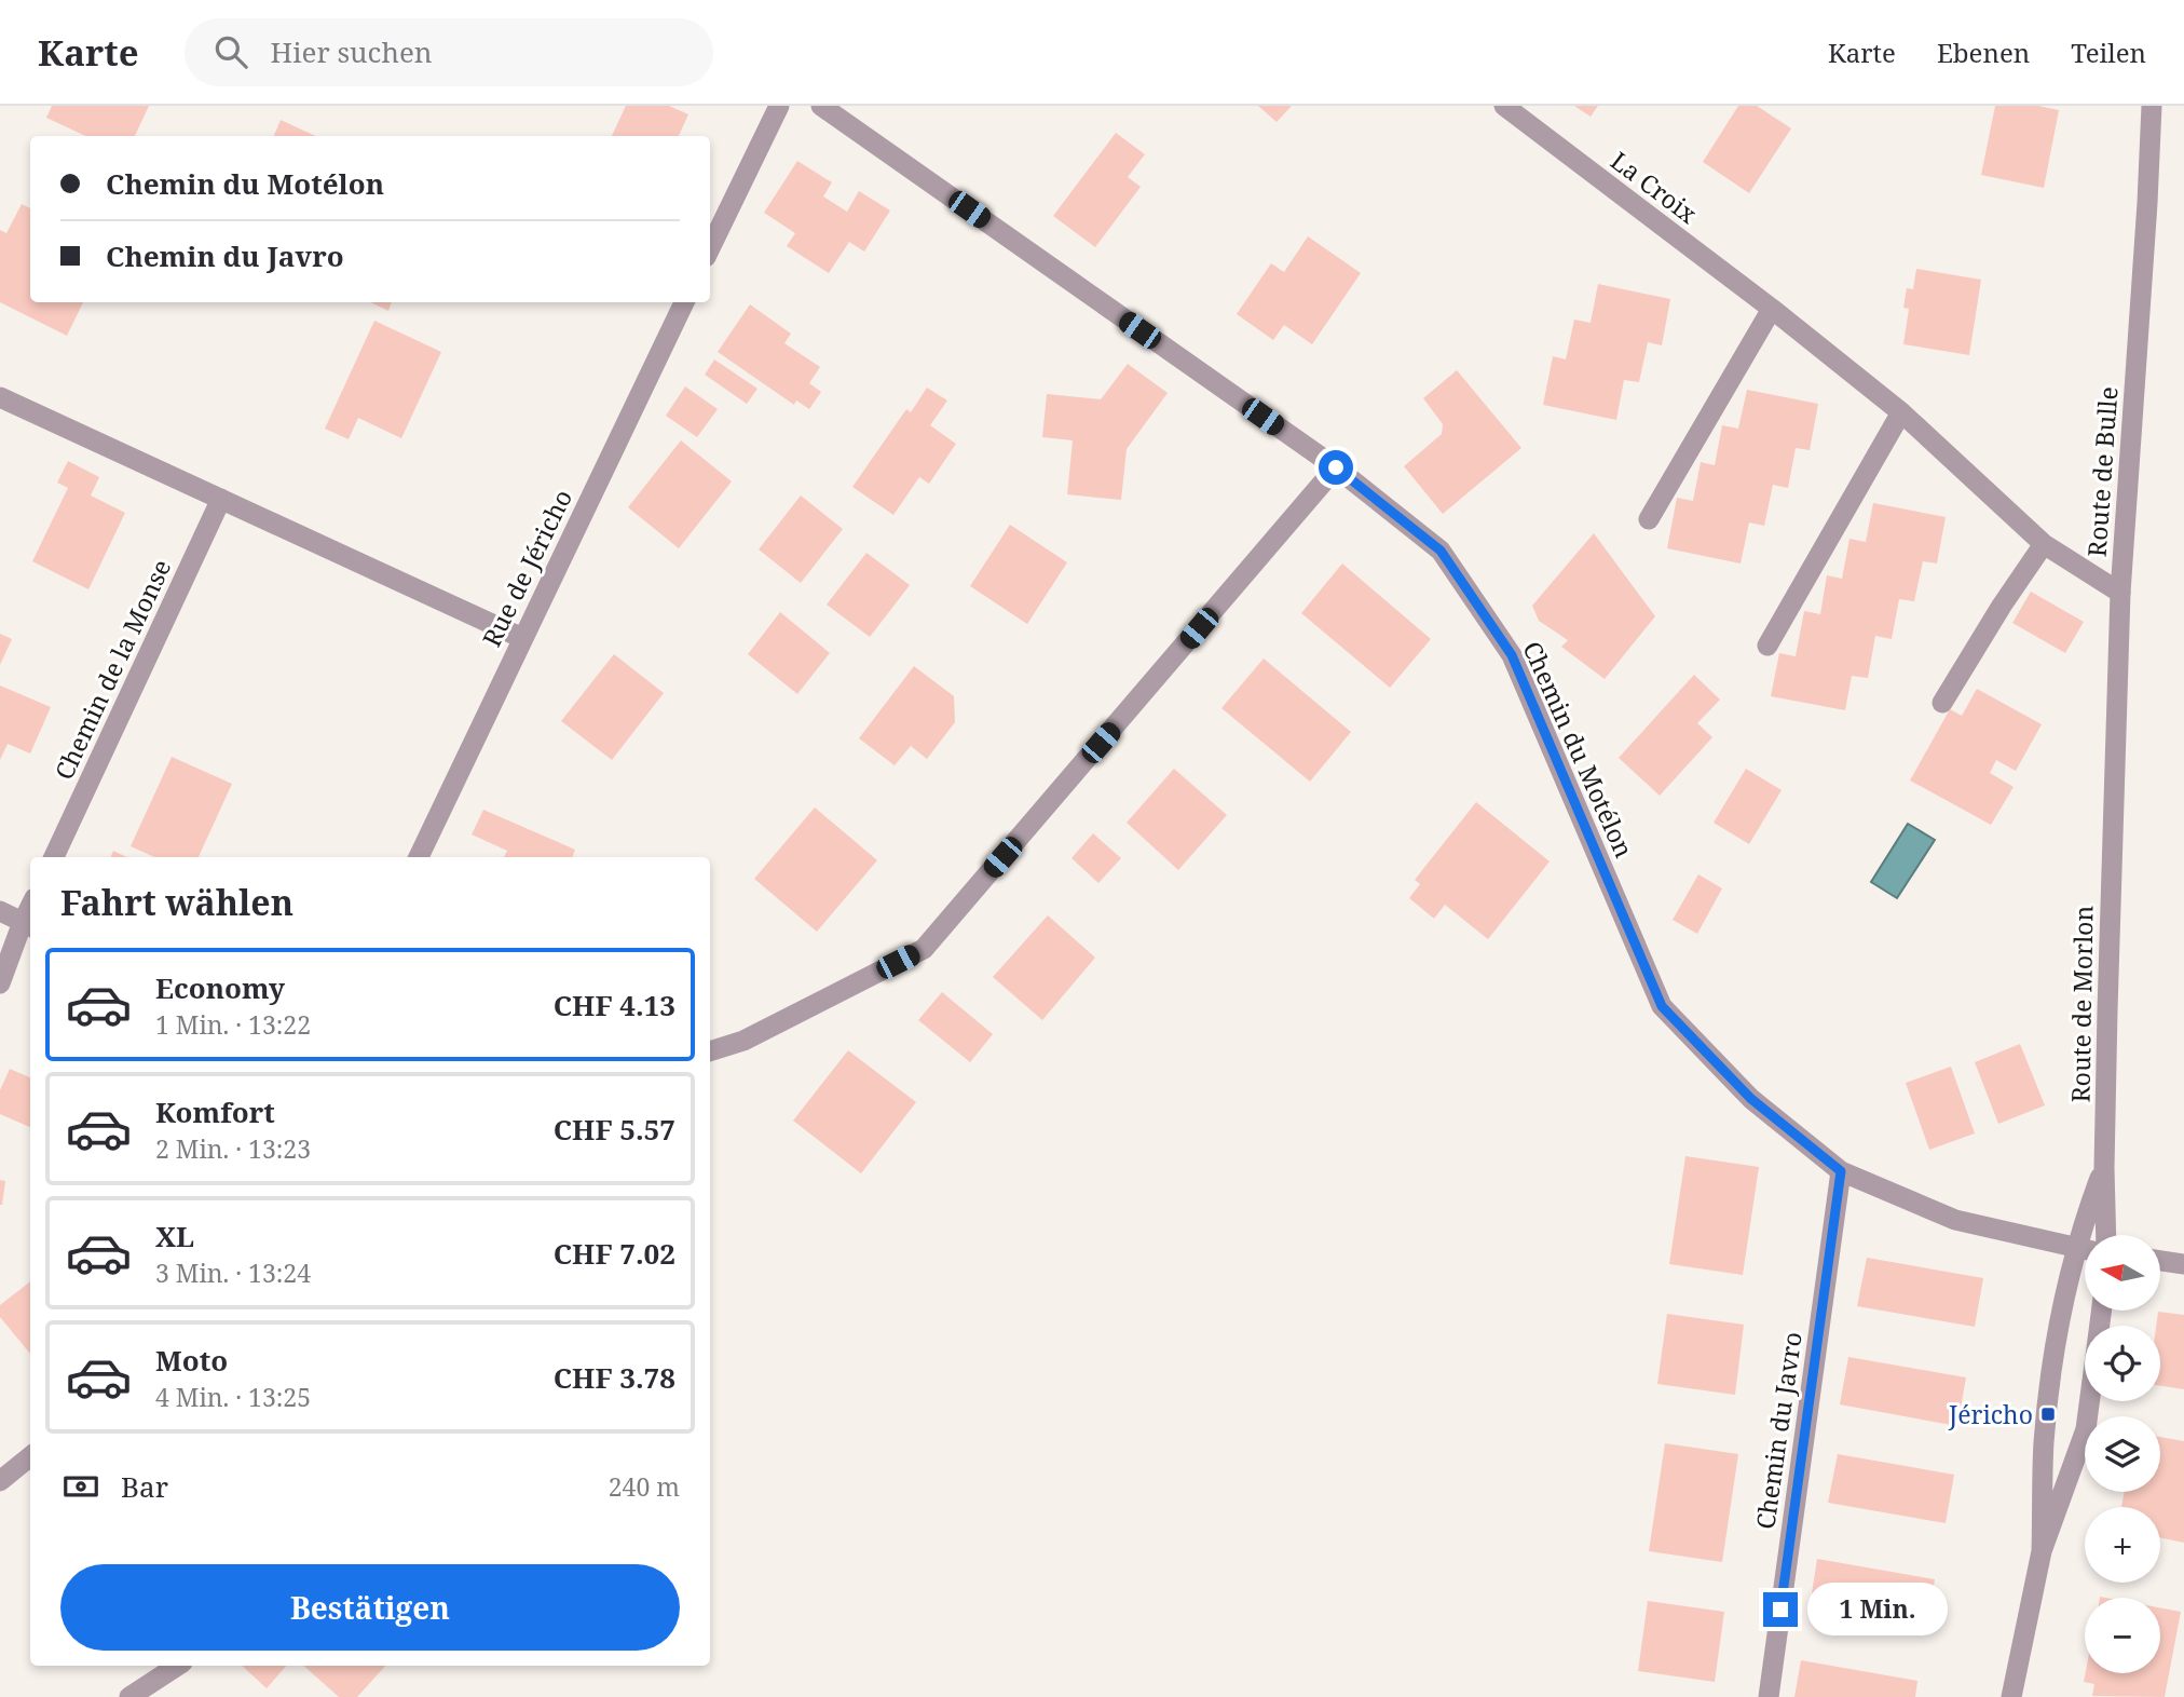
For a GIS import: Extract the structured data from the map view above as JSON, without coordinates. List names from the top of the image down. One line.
{"streets":{"street":["La Croix","Route de Bulle","Rue de Jéricho","Chemin de la Monse","Chemin du Motélon","Route de Morlon","Chemin du Javro"]},"crossings":[["La Croix","Route de Bulle"],["Route de Bulle","Route de Morlon"],["Chemin du Motélon","Chemin du Javro"]],"places":{"transit":["Jéricho"]},"north":"left","page":{"header":"Karte","search":"Hier suchen","nav":["Karte","Ebenen","Teilen"],"banner":["Chemin du Motélon","Chemin du Javro"],"heading":"Fahrt wählen","list":[{"name":"Economy","note":"1 Min. · 13:22","value":"CHF 4.13"},{"name":"Komfort","note":"2 Min. · 13:23","value":"CHF 5.57"},{"name":"XL","note":"3 Min. · 13:24","value":"CHF 7.02"},{"name":"Moto","note":"4 Min. · 13:25","value":"CHF 3.78"}],"map_buttons":["+","−"],"pay":["Bar","240 m"],"buttons":"Bestätigen","bubble":"1 Min."}}
